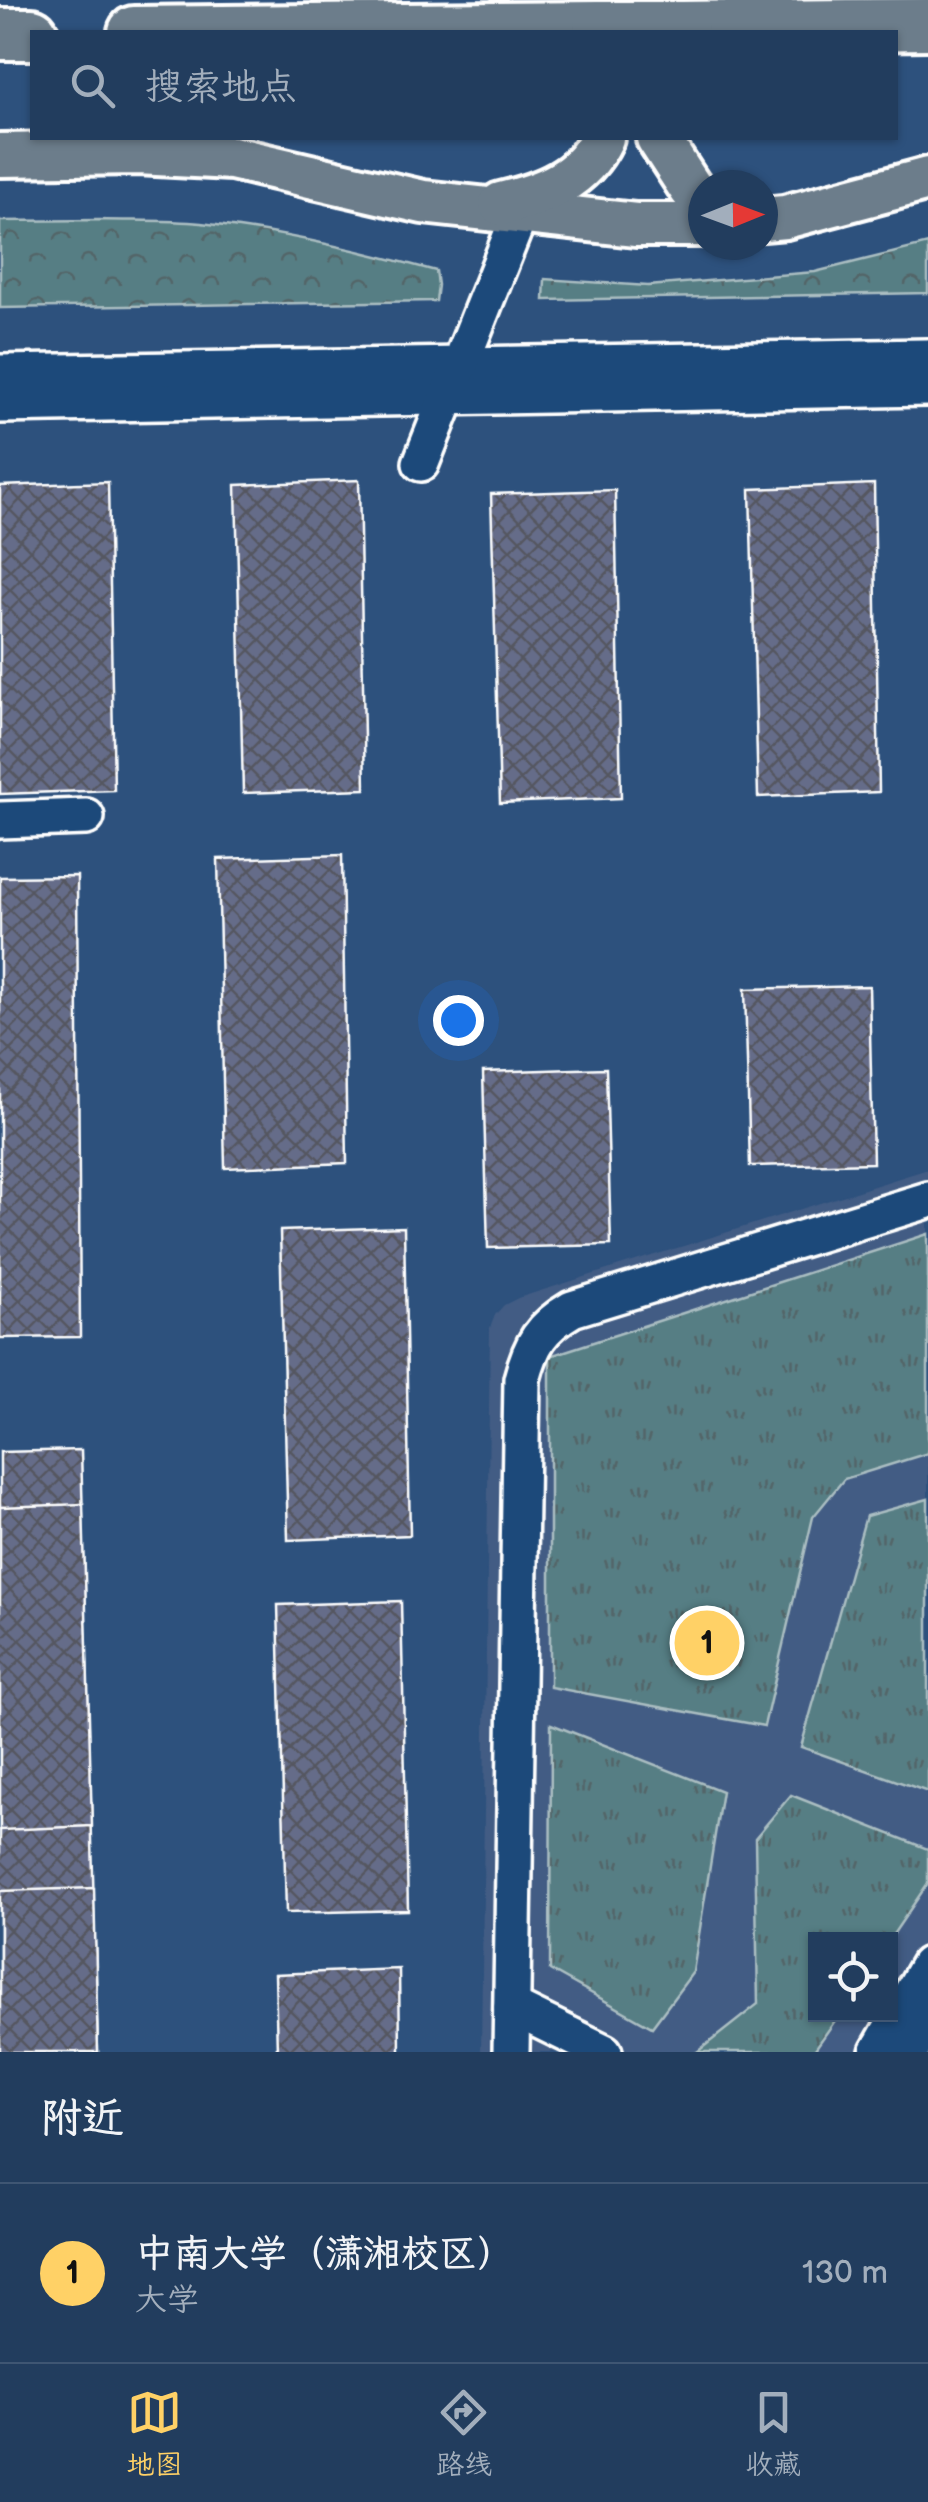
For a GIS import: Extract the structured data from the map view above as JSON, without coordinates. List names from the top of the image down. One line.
{"north":"right","page":{"search":"搜索地点","pins":"1","heading":"附近","list":[{"mark":"1","name":"中南大学（潇湘校区）","note":"大学","value":"130 m"}],"nav":["地图","路线","收藏"]}}
